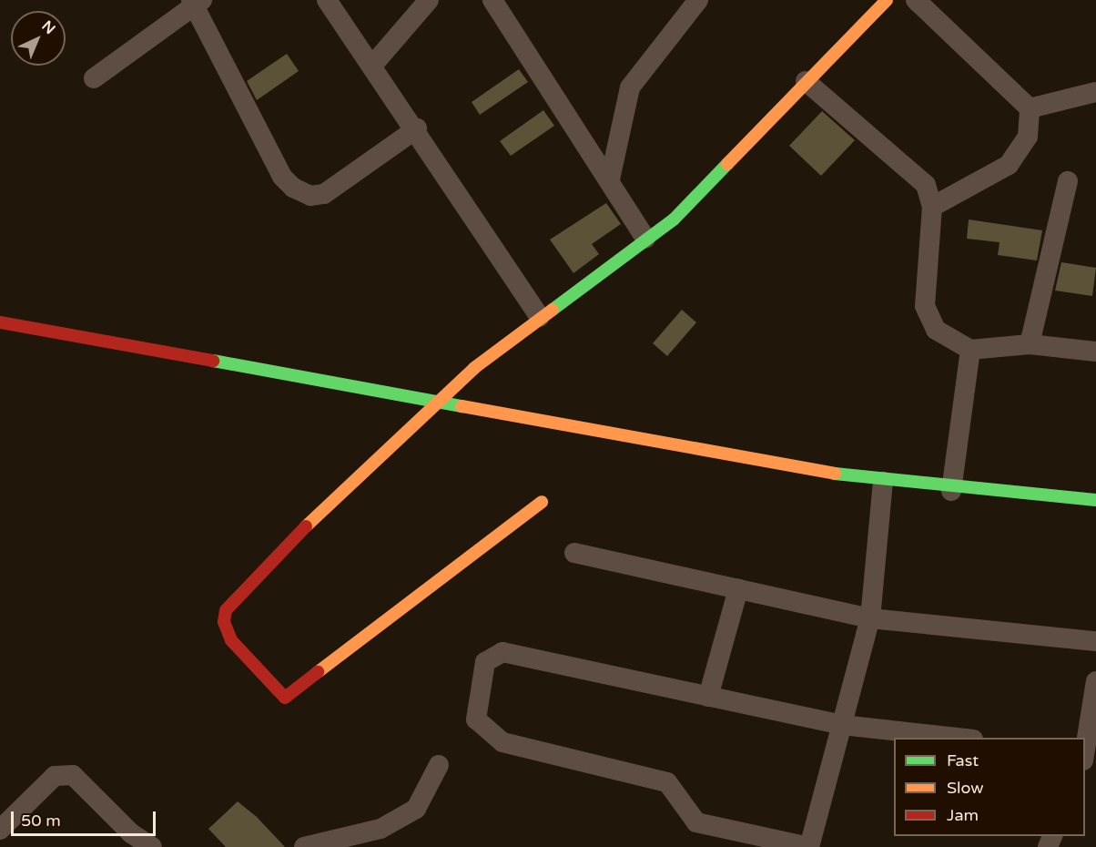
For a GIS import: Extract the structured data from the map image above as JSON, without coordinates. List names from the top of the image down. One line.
{"legend":["Fast","Slow","Jam"],"scale_bar":"50 m","north":"top right"}
